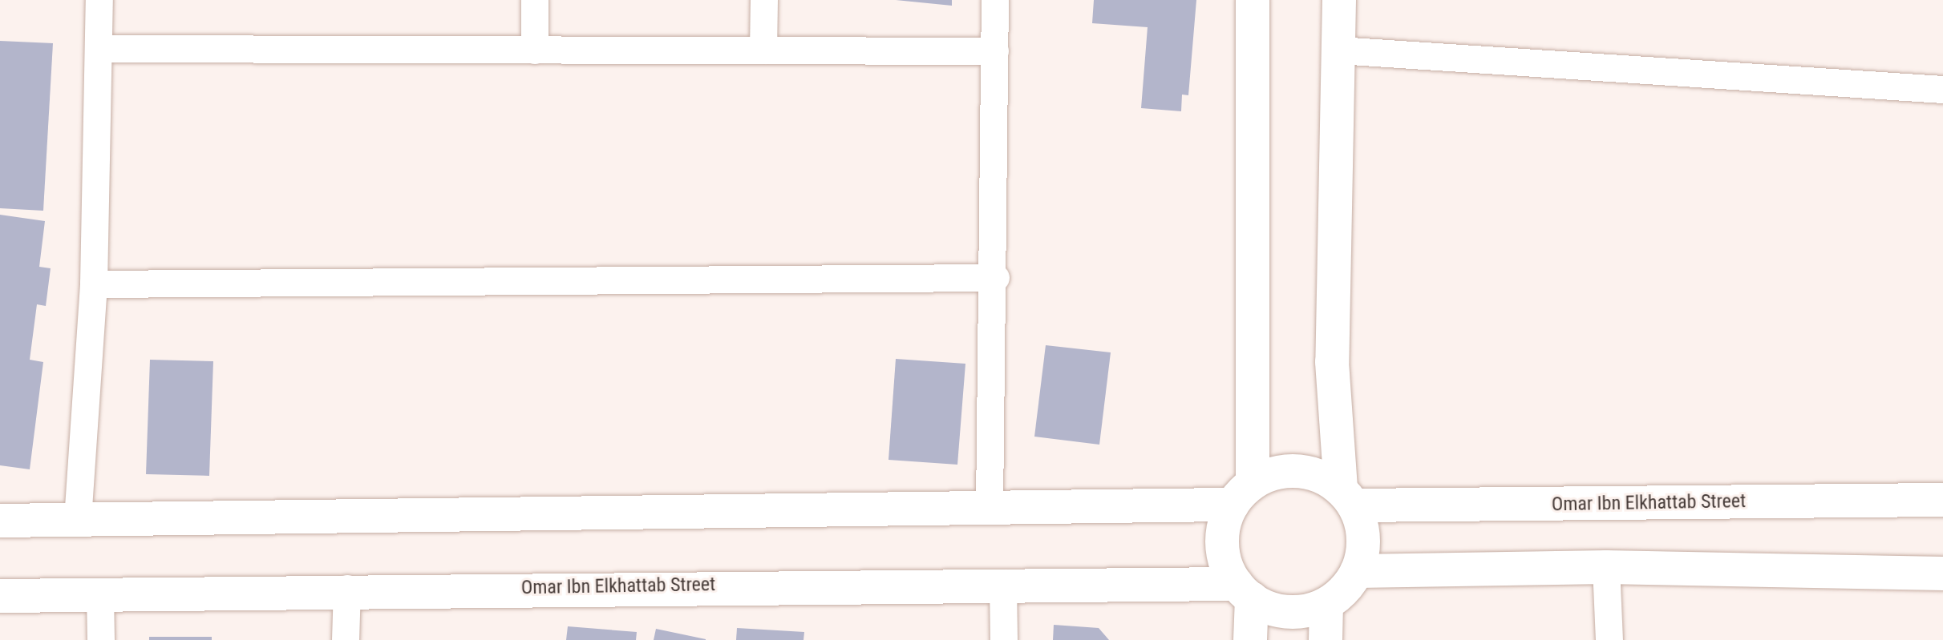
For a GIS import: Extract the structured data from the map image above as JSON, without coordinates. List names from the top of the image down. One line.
{"streets":{"street":["Omar Ibn Elkhattab Street"]}}
